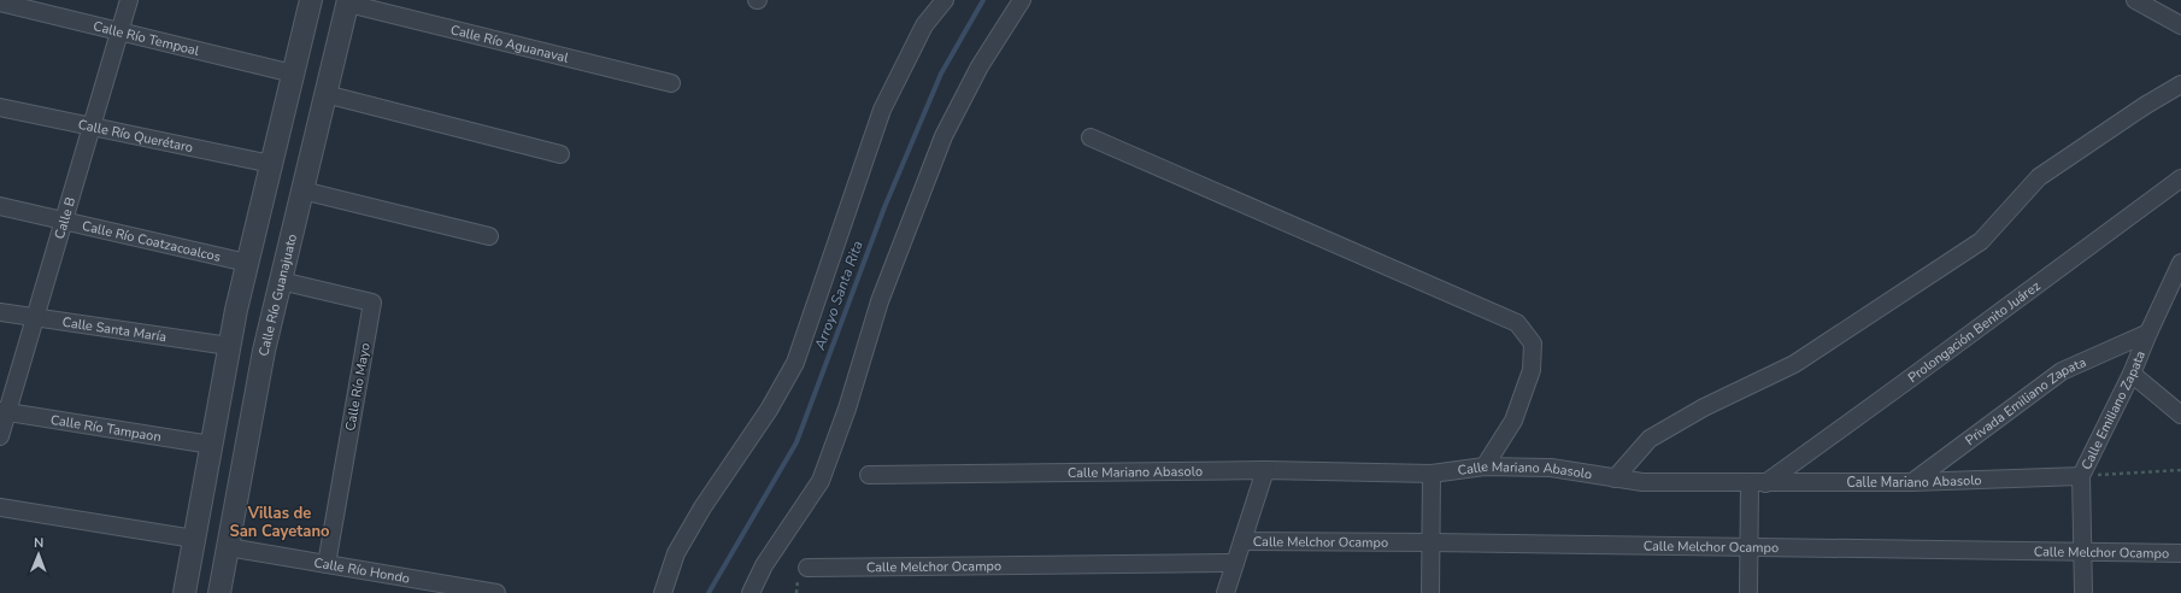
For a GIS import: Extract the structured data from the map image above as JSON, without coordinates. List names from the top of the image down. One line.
{"streets":{"street":["Calle Río Tempoal","Calle Río Aguanaval","Calle Río Querétaro","Calle B","Calle Río Coatzacoalcos","Calle Río Guanajuato","Calle Santa María","Prolongación Benito Juárez","Calle Río Mayo","Privada Emiliano Zapata","Calle Emiliano Zapata","Calle Río Tampaon","Calle Mariano Abasolo","Calle Melchor Ocampo","Calle Río Hondo"]},"crossings":[["Calle Río Tempoal","Calle B"],["Calle Río Aguanaval","Calle Río Guanajuato"],["Calle Río Querétaro","Calle B"],["Calle B","Calle Río Coatzacoalcos"],["Calle B","Calle Santa María"],["Calle B","Calle Río Tampaon"],["Calle Río Guanajuato","Calle Río Mayo"],["Calle Río Guanajuato","Calle Río Hondo"],["Prolongación Benito Juárez","Calle Mariano Abasolo"],["Calle Río Mayo","Calle Río Hondo"],["Privada Emiliano Zapata","Calle Emiliano Zapata"],["Privada Emiliano Zapata","Calle Mariano Abasolo"],["Calle Emiliano Zapata","Calle Mariano Abasolo"],["Calle Emiliano Zapata","Calle Melchor Ocampo"]],"districts":["Villas de San Cayetano"],"water":["Arroyo Santa Rita"],"north":"top"}
